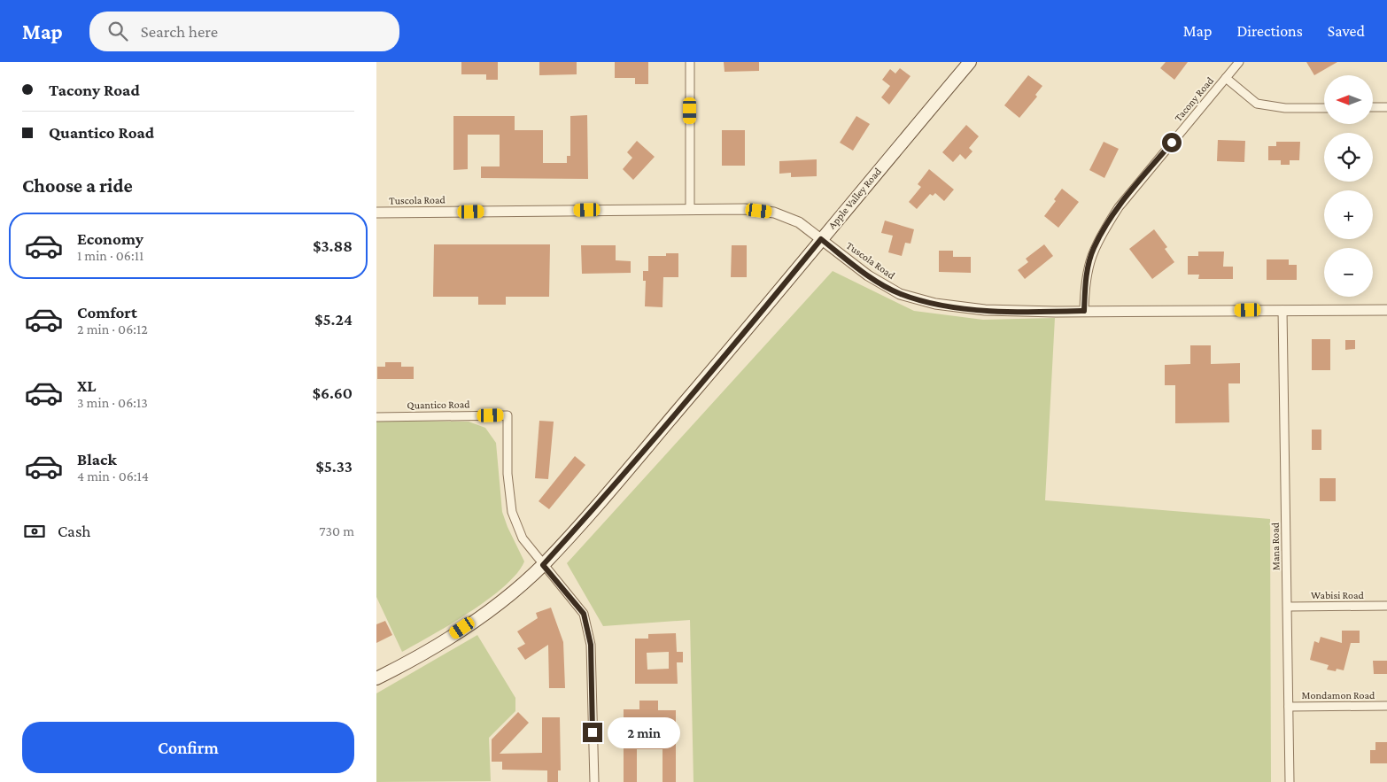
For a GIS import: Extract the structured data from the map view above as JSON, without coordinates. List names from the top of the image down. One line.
{"streets":{"main road":["Apple Valley Road"],"street":["Tacony Road","Tuscola Road","Quantico Road","Mana Road","Wabisi Road","Mondamon Road"]},"crossings":[["Tacony Road","Tuscola Road"],["Apple Valley Road","Tuscola Road"],["Apple Valley Road","Quantico Road"],["Tuscola Road","Mana Road"],["Mana Road","Wabisi Road"],["Mana Road","Mondamon Road"]],"north":"left","page":{"header":"Map","search":"Search here","nav":["Map","Directions","Saved"],"banner":["Tacony Road","Quantico Road"],"map_buttons":["+","−"],"heading":"Choose a ride","list":[{"name":"Economy","note":"1 min · 06:11","value":"$3.88"},{"name":"Comfort","note":"2 min · 06:12","value":"$5.24"},{"name":"XL","note":"3 min · 06:13","value":"$6.60"},{"name":"Black","note":"4 min · 06:14","value":"$5.33"}],"pay":["Cash","730 m"],"buttons":"Confirm","bubble":"2 min"}}
